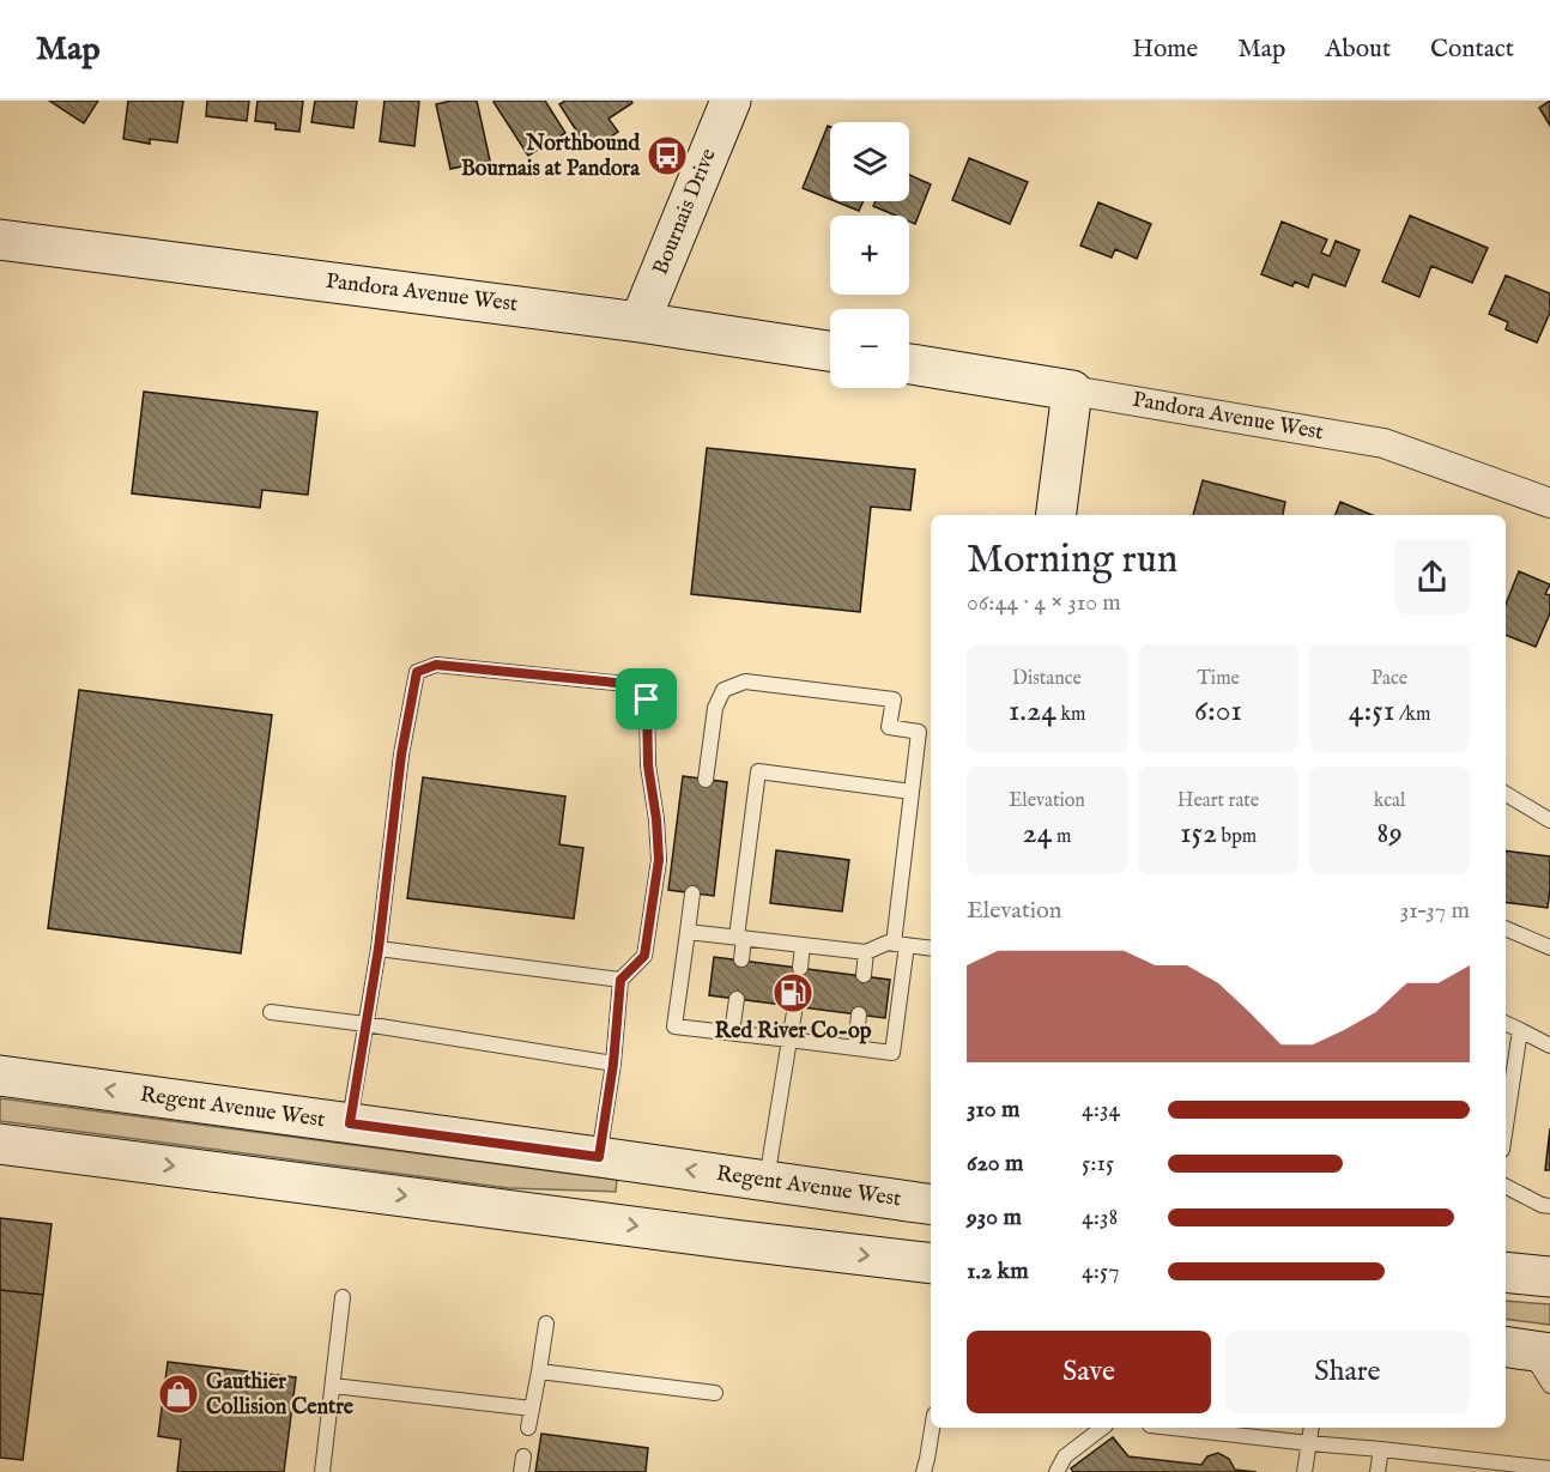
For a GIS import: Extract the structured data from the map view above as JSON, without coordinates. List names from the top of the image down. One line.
{"streets":{"main road":["Bournais Drive","Pandora Avenue West","Regent Avenue West"]},"crossings":[["Bournais Drive","Pandora Avenue West"]],"places":{"bus stop":["Northbound Bournais at Pandora"],"fuel station":["Red River Co-op"],"shop":["Gauthier Collision Centre"]},"page":{"header":"Map","nav":["Home","Map","About","Contact"],"map_buttons":["+","−"],"heading":["Morning run","06:44 · 4 × 310 m"],"stats":[["Distance","1.24 km"],["Time","6:01"],["Pace","4:51 /km"],["Elevation","24 m"],["Heart rate","152 bpm"],["kcal","89"]],"chart":["Elevation","31–37 m"],"list":[{"name":"310 m","note":"4:34"},{"name":"620 m","note":"5:15"},{"name":"930 m","note":"4:38"},{"name":"1.2 km","note":"4:57"}],"buttons":["Save","Share"]}}
